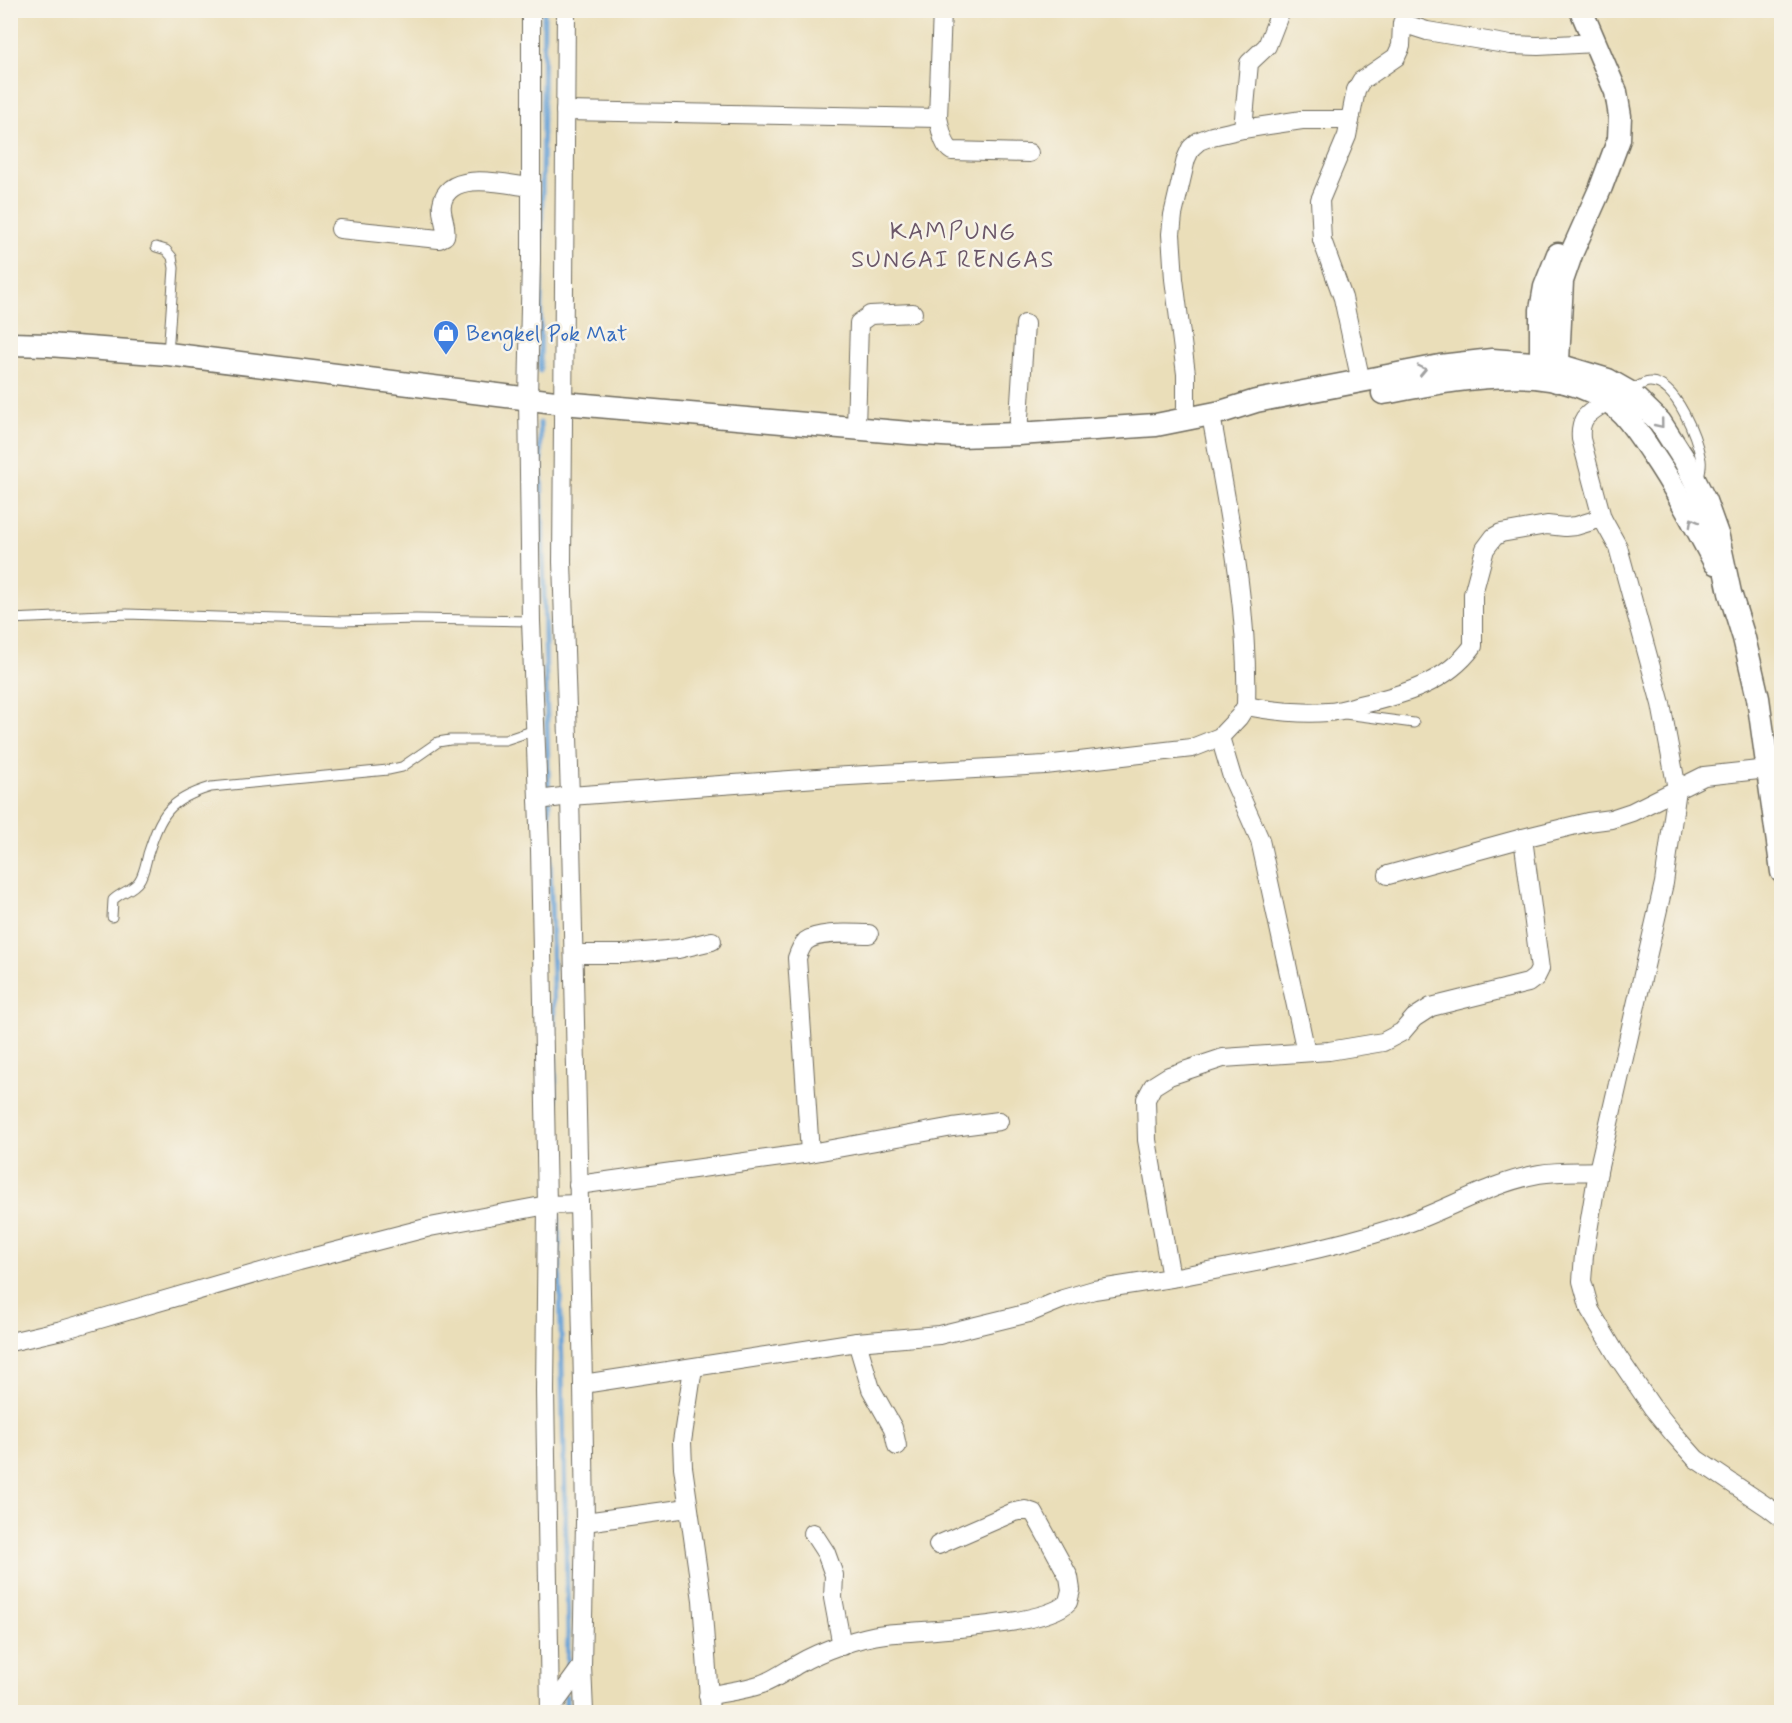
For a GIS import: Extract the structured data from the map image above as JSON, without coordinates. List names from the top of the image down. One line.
{"districts":["KAMPUNG SUNGAI RENGAS"],"places":{"shop":["Bengkel Pok Mat"]}}
